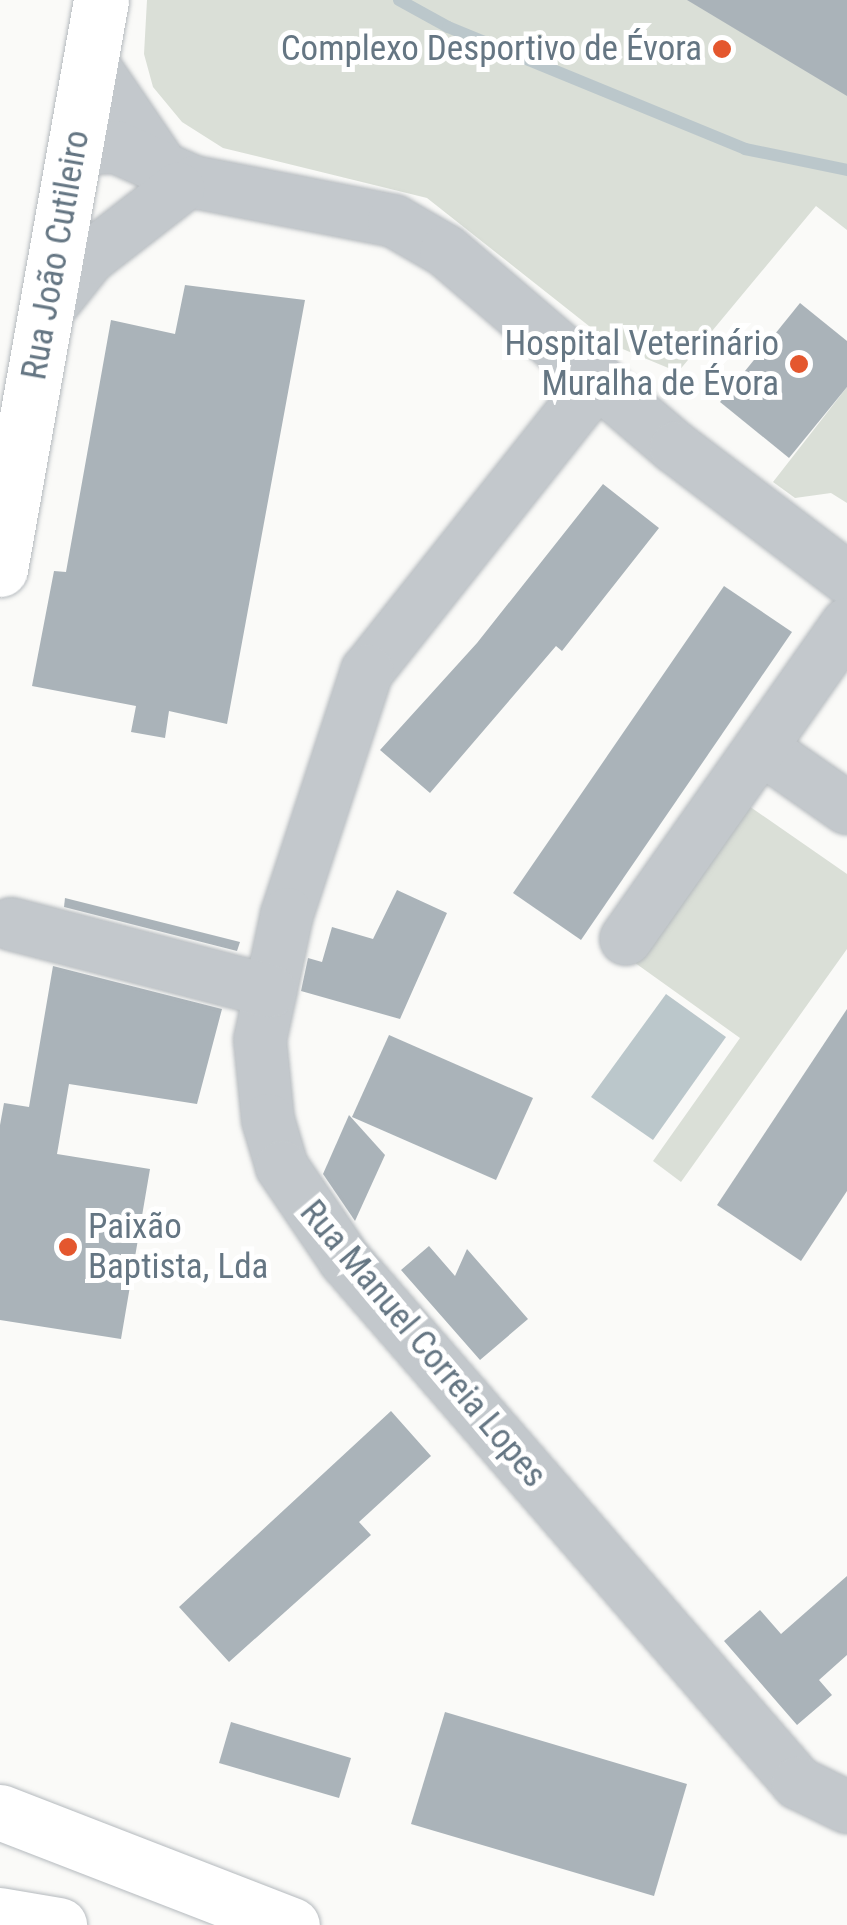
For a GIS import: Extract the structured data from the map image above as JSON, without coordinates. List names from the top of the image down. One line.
{"streets":{"main road":["Rua João Cutileiro"],"street":["Rua Manuel Correia Lopes"]},"places":["Complexo Desportivo de Évora","Hospital Veterinário Muralha de Évora","Paixão Baptista, Lda"]}
